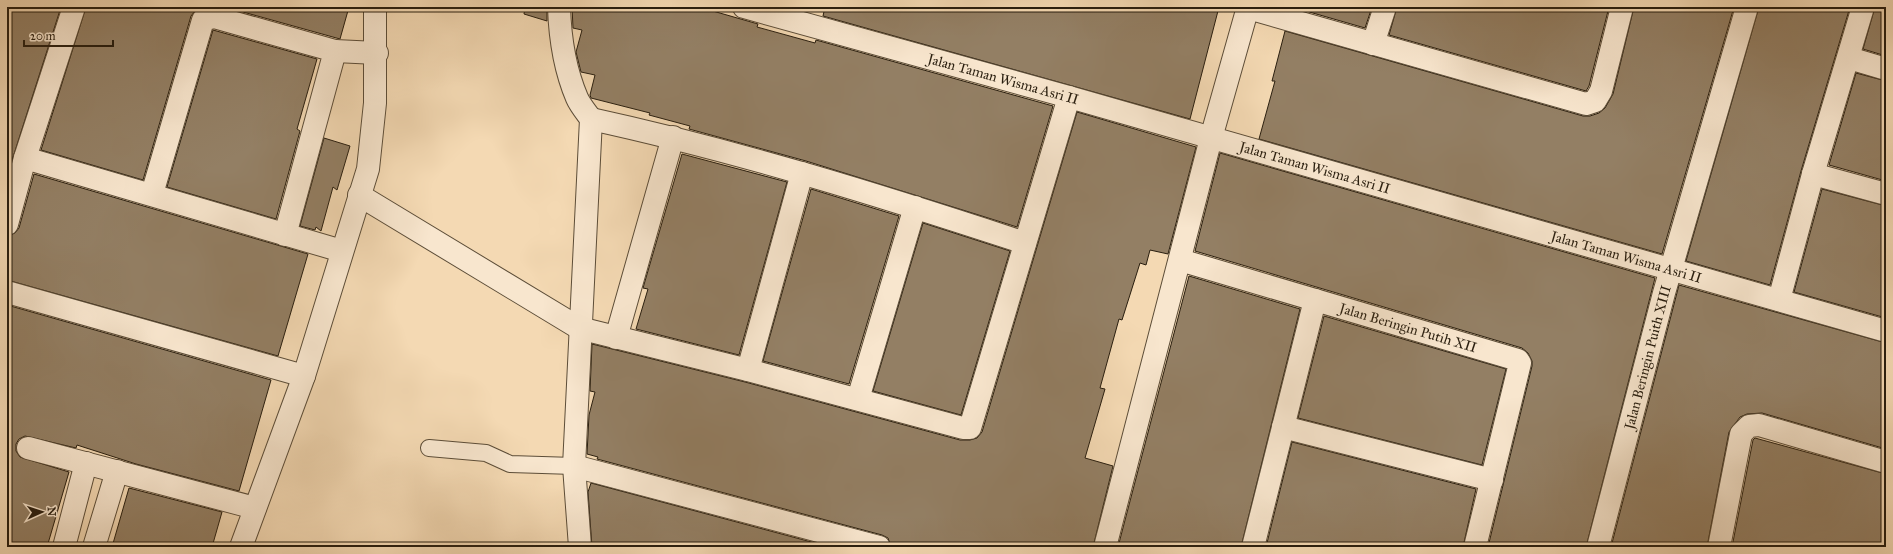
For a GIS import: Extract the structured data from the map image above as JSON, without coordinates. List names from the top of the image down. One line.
{"streets":{"street":["Jalan Taman Wisma Asri II","Jalan Beringin Putih XII","Jalan Beringin Puith XIII"]},"crossings":[["Jalan Taman Wisma Asri II","Jalan Beringin Puith XIII"]],"scale_bar":"20 m","north":"right"}
